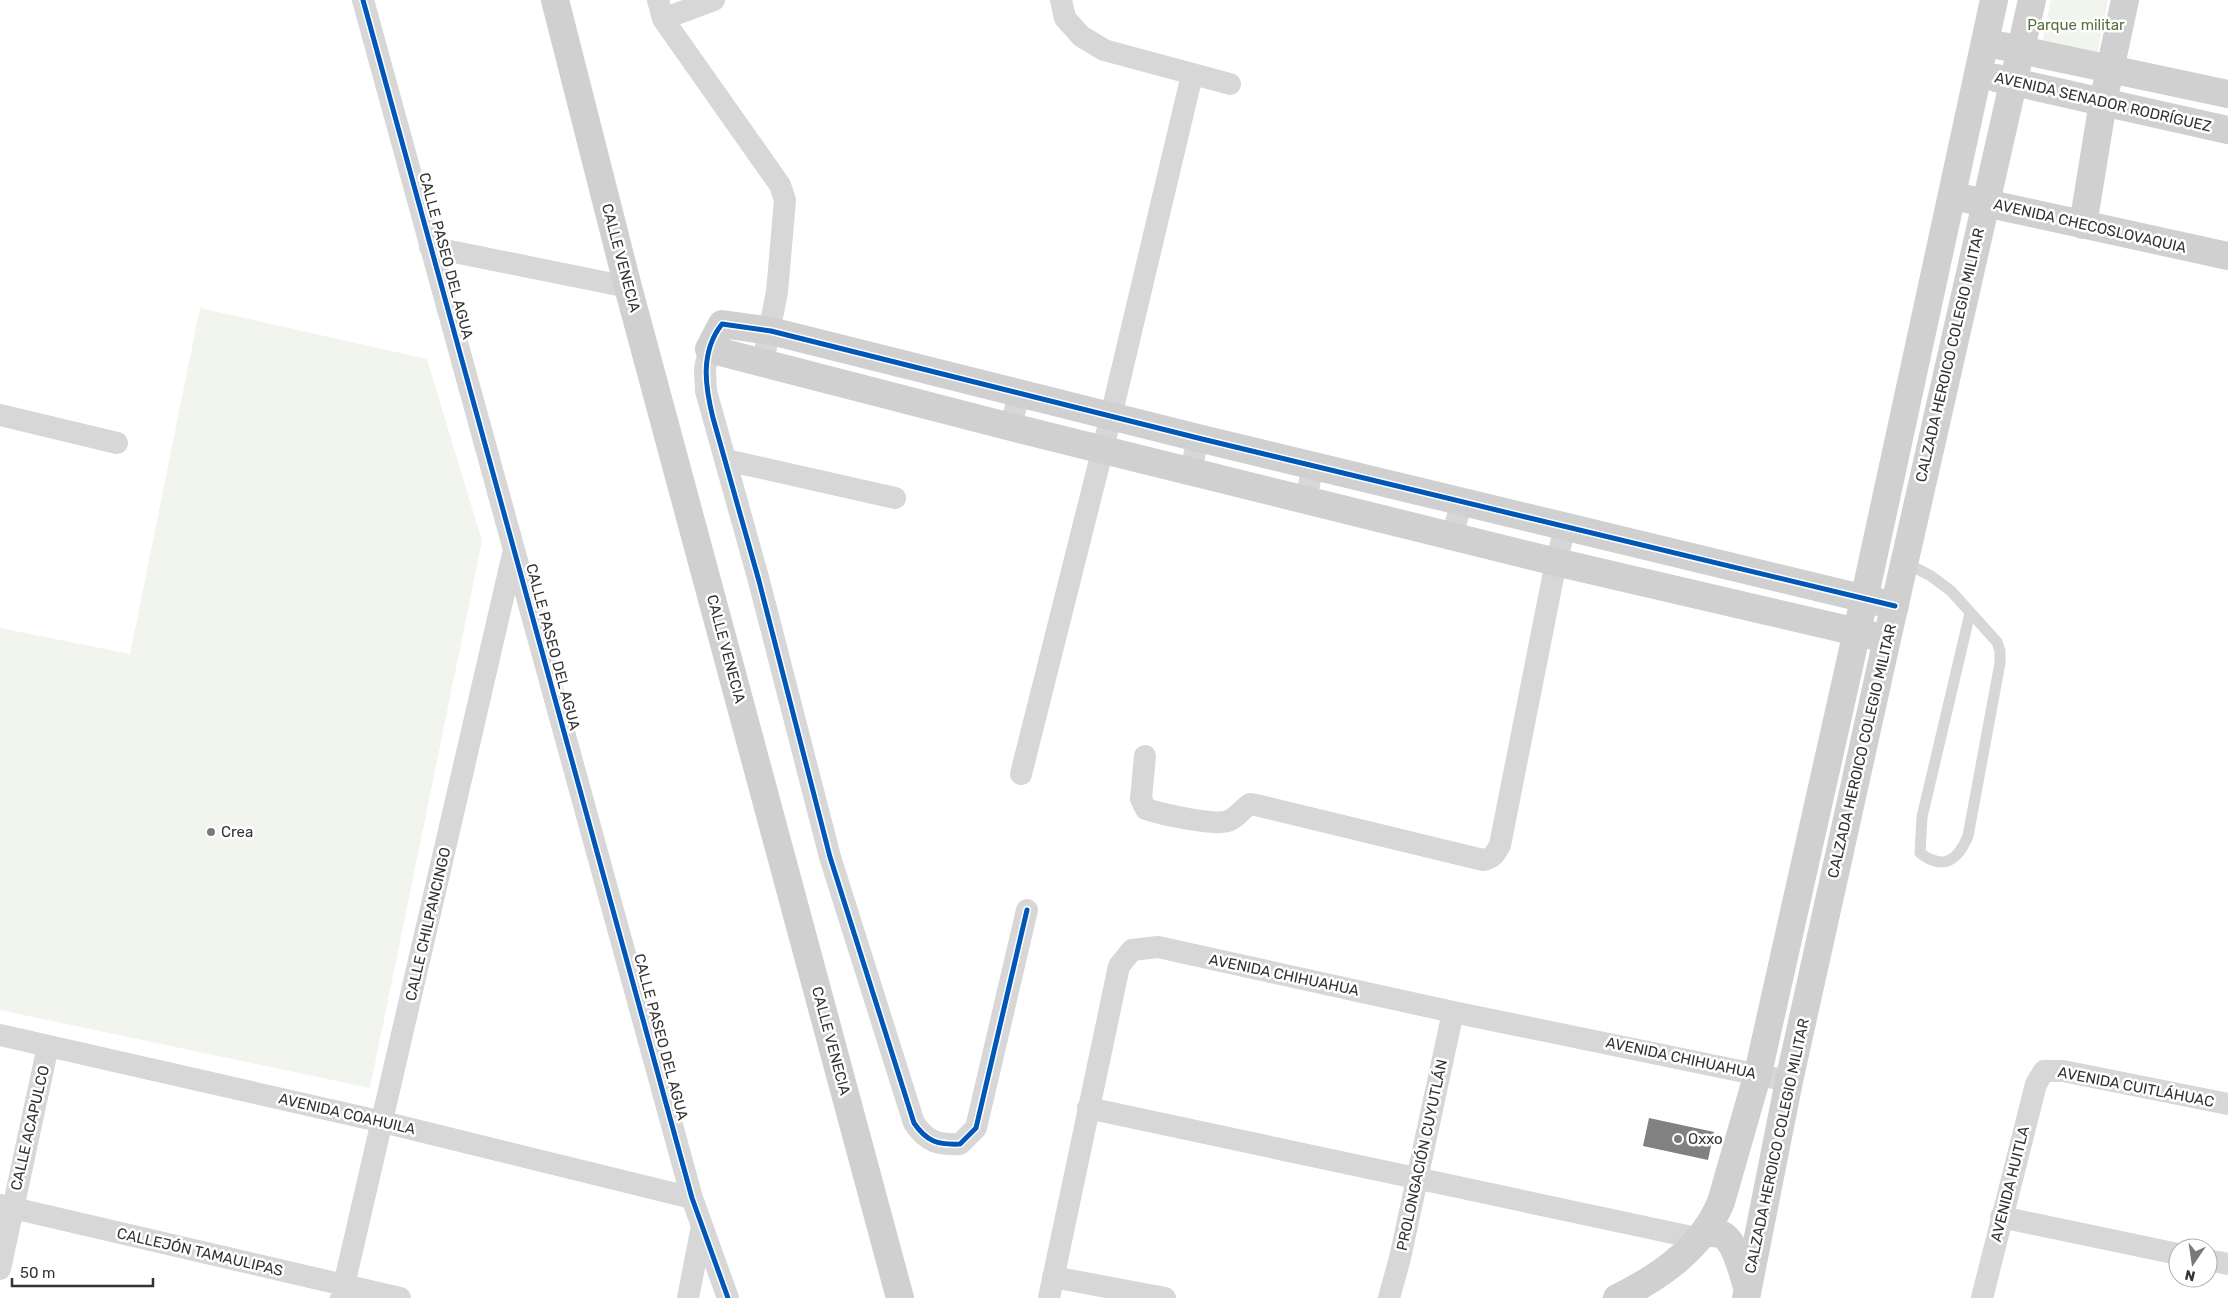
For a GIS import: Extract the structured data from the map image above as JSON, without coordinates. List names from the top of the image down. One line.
{"streets":{"street":["AVENIDA SENADOR RODRÍGUEZ","AVENIDA CHECOSLOVAQUIA","CALLE PASEO DEL AGUA","CALLE VENECIA","CALZADA HEROICO COLEGIO MILITAR","CALLE CHILPANCINGO","AVENIDA CHIHUAHUA","AVENIDA CUITLÁHUAC","AVENIDA COAHUILA","CALLE ACAPULCO","PROLONGACIÓN CUYUTLÁN","AVENIDA HUITLA","CALLEJÓN TAMAULIPAS"]},"crossings":[["AVENIDA SENADOR RODRÍGUEZ","CALZADA HEROICO COLEGIO MILITAR"],["AVENIDA CHECOSLOVAQUIA","CALZADA HEROICO COLEGIO MILITAR"],["CALLE PASEO DEL AGUA","CALLE CHILPANCINGO"],["CALLE PASEO DEL AGUA","AVENIDA COAHUILA"],["CALZADA HEROICO COLEGIO MILITAR","AVENIDA CHIHUAHUA"],["CALLE CHILPANCINGO","AVENIDA COAHUILA"],["CALLE CHILPANCINGO","CALLEJÓN TAMAULIPAS"],["AVENIDA CHIHUAHUA","PROLONGACIÓN CUYUTLÁN"],["AVENIDA CUITLÁHUAC","AVENIDA HUITLA"],["AVENIDA COAHUILA","CALLE ACAPULCO"],["CALLE ACAPULCO","CALLEJÓN TAMAULIPAS"]],"parks":["Parque militar"],"places":["Crea","Oxxo"],"scale_bar":"50 m","north":"bottom"}
